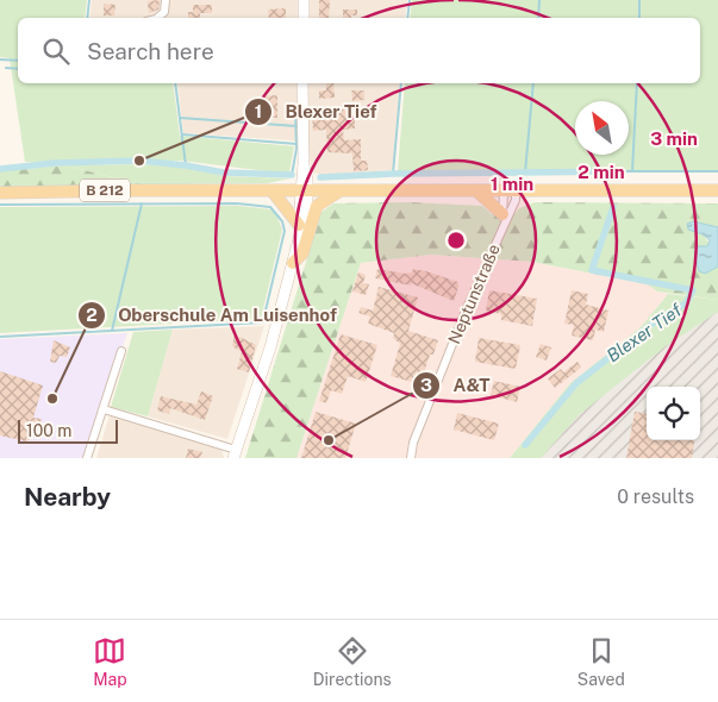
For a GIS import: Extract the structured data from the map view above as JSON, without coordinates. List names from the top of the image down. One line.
{"streets":{"main road":["B 212"],"street":["Neptunstraße"]},"crossings":[["B 212","Neptunstraße"]],"water":["Blexer Tief"],"places":["Blexer Tief","Oberschule Am Luisenhof","A&T"],"scale_bar":"100 m","north":"top left","page":{"search":"Search here","scale":"100 m","heading":["Nearby","0 results"],"nav":["Map","Directions","Saved"]},"rings":["3 min","2 min","1 min"]}
